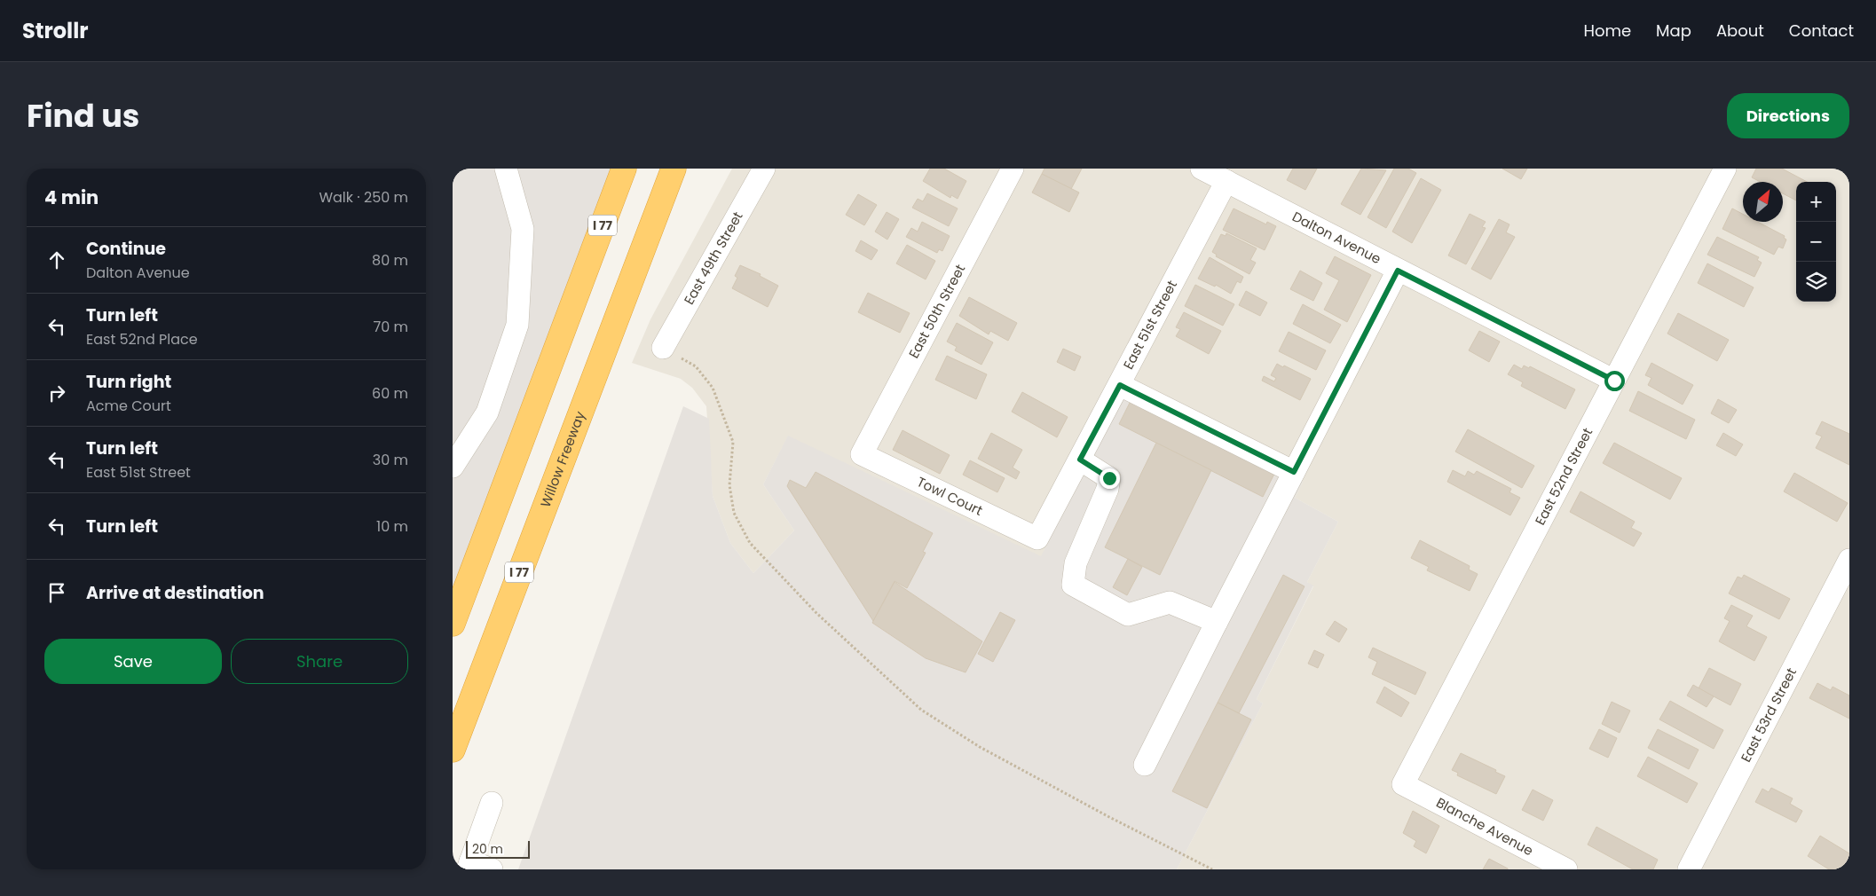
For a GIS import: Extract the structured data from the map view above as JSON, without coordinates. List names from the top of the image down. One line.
{"streets":{"highway":["I 77","Willow Freeway"],"street":["Dalton Avenue","East 49th Street","East 50th Street","East 51st Street","East 52nd Street","Towl Court","East 53rd Street","Blanche Avenue"]},"crossings":[["Dalton Avenue","East 51st Street"],["Dalton Avenue","East 52nd Street"],["East 50th Street","Towl Court"],["East 51st Street","Towl Court"],["East 52nd Street","Blanche Avenue"]],"scale_bar":"20 m","north":"top right","page":{"header":"Strollr","nav":["Home","Map","About","Contact"],"title":"Find us","buttons":["Directions",["Save","Share"]],"heading":["4 min","Walk · 250 m"],"map_buttons":["+","−"],"list":[["Continue","Dalton Avenue","80 m"],["Turn left","East 52nd Place","70 m"],["Turn right","Acme Court","60 m"],["Turn left","East 51st Street","30 m"],["Turn left","10 m"],"Arrive at destination"],"scale":"20 m"}}
